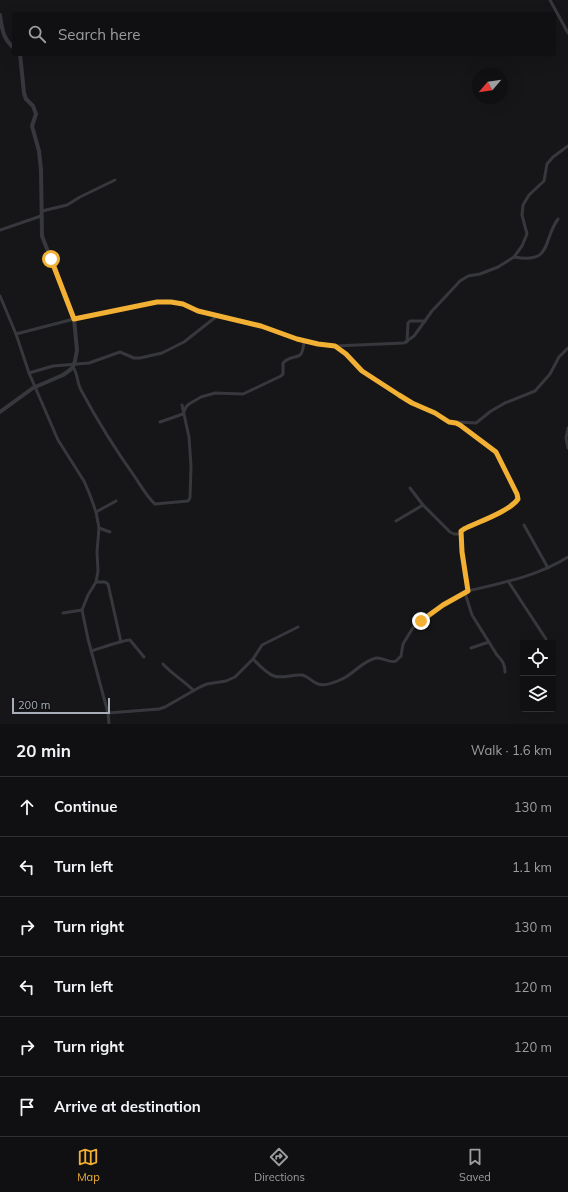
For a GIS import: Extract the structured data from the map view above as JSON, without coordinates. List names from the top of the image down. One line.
{"scale_bar":"200 m","north":"bottom left","page":{"search":"Search here","scale":"200 m","heading":["20 min","Walk · 1.6 km"],"list":[["Continue","130 m"],["Turn left","1.1 km"],["Turn right","130 m"],["Turn left","120 m"],["Turn right","120 m"],"Arrive at destination"],"nav":["Map","Directions","Saved"]}}
